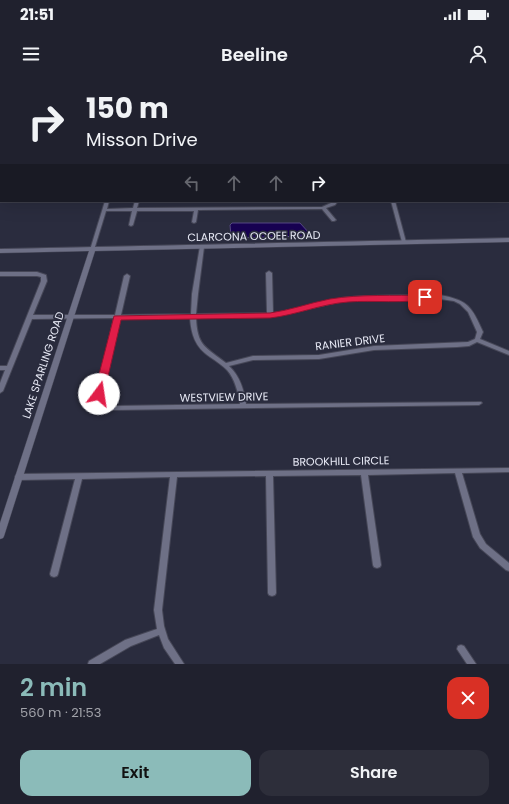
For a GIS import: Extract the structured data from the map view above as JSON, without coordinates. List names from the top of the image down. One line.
{"streets":{"street":["CLARCONA OCOEE ROAD","RANIER DRIVE","LAKE SPARLING ROAD","WESTVIEW DRIVE","BROOKHILL CIRCLE"]},"crossings":[["CLARCONA OCOEE ROAD","LAKE SPARLING ROAD"],["LAKE SPARLING ROAD","BROOKHILL CIRCLE"]],"page":{"status":"21:51","header":"Beeline","turn":["150 m","Misson Drive"],"heading":["2 min","560 m · 21:53"],"buttons":["Exit","Share"]}}
